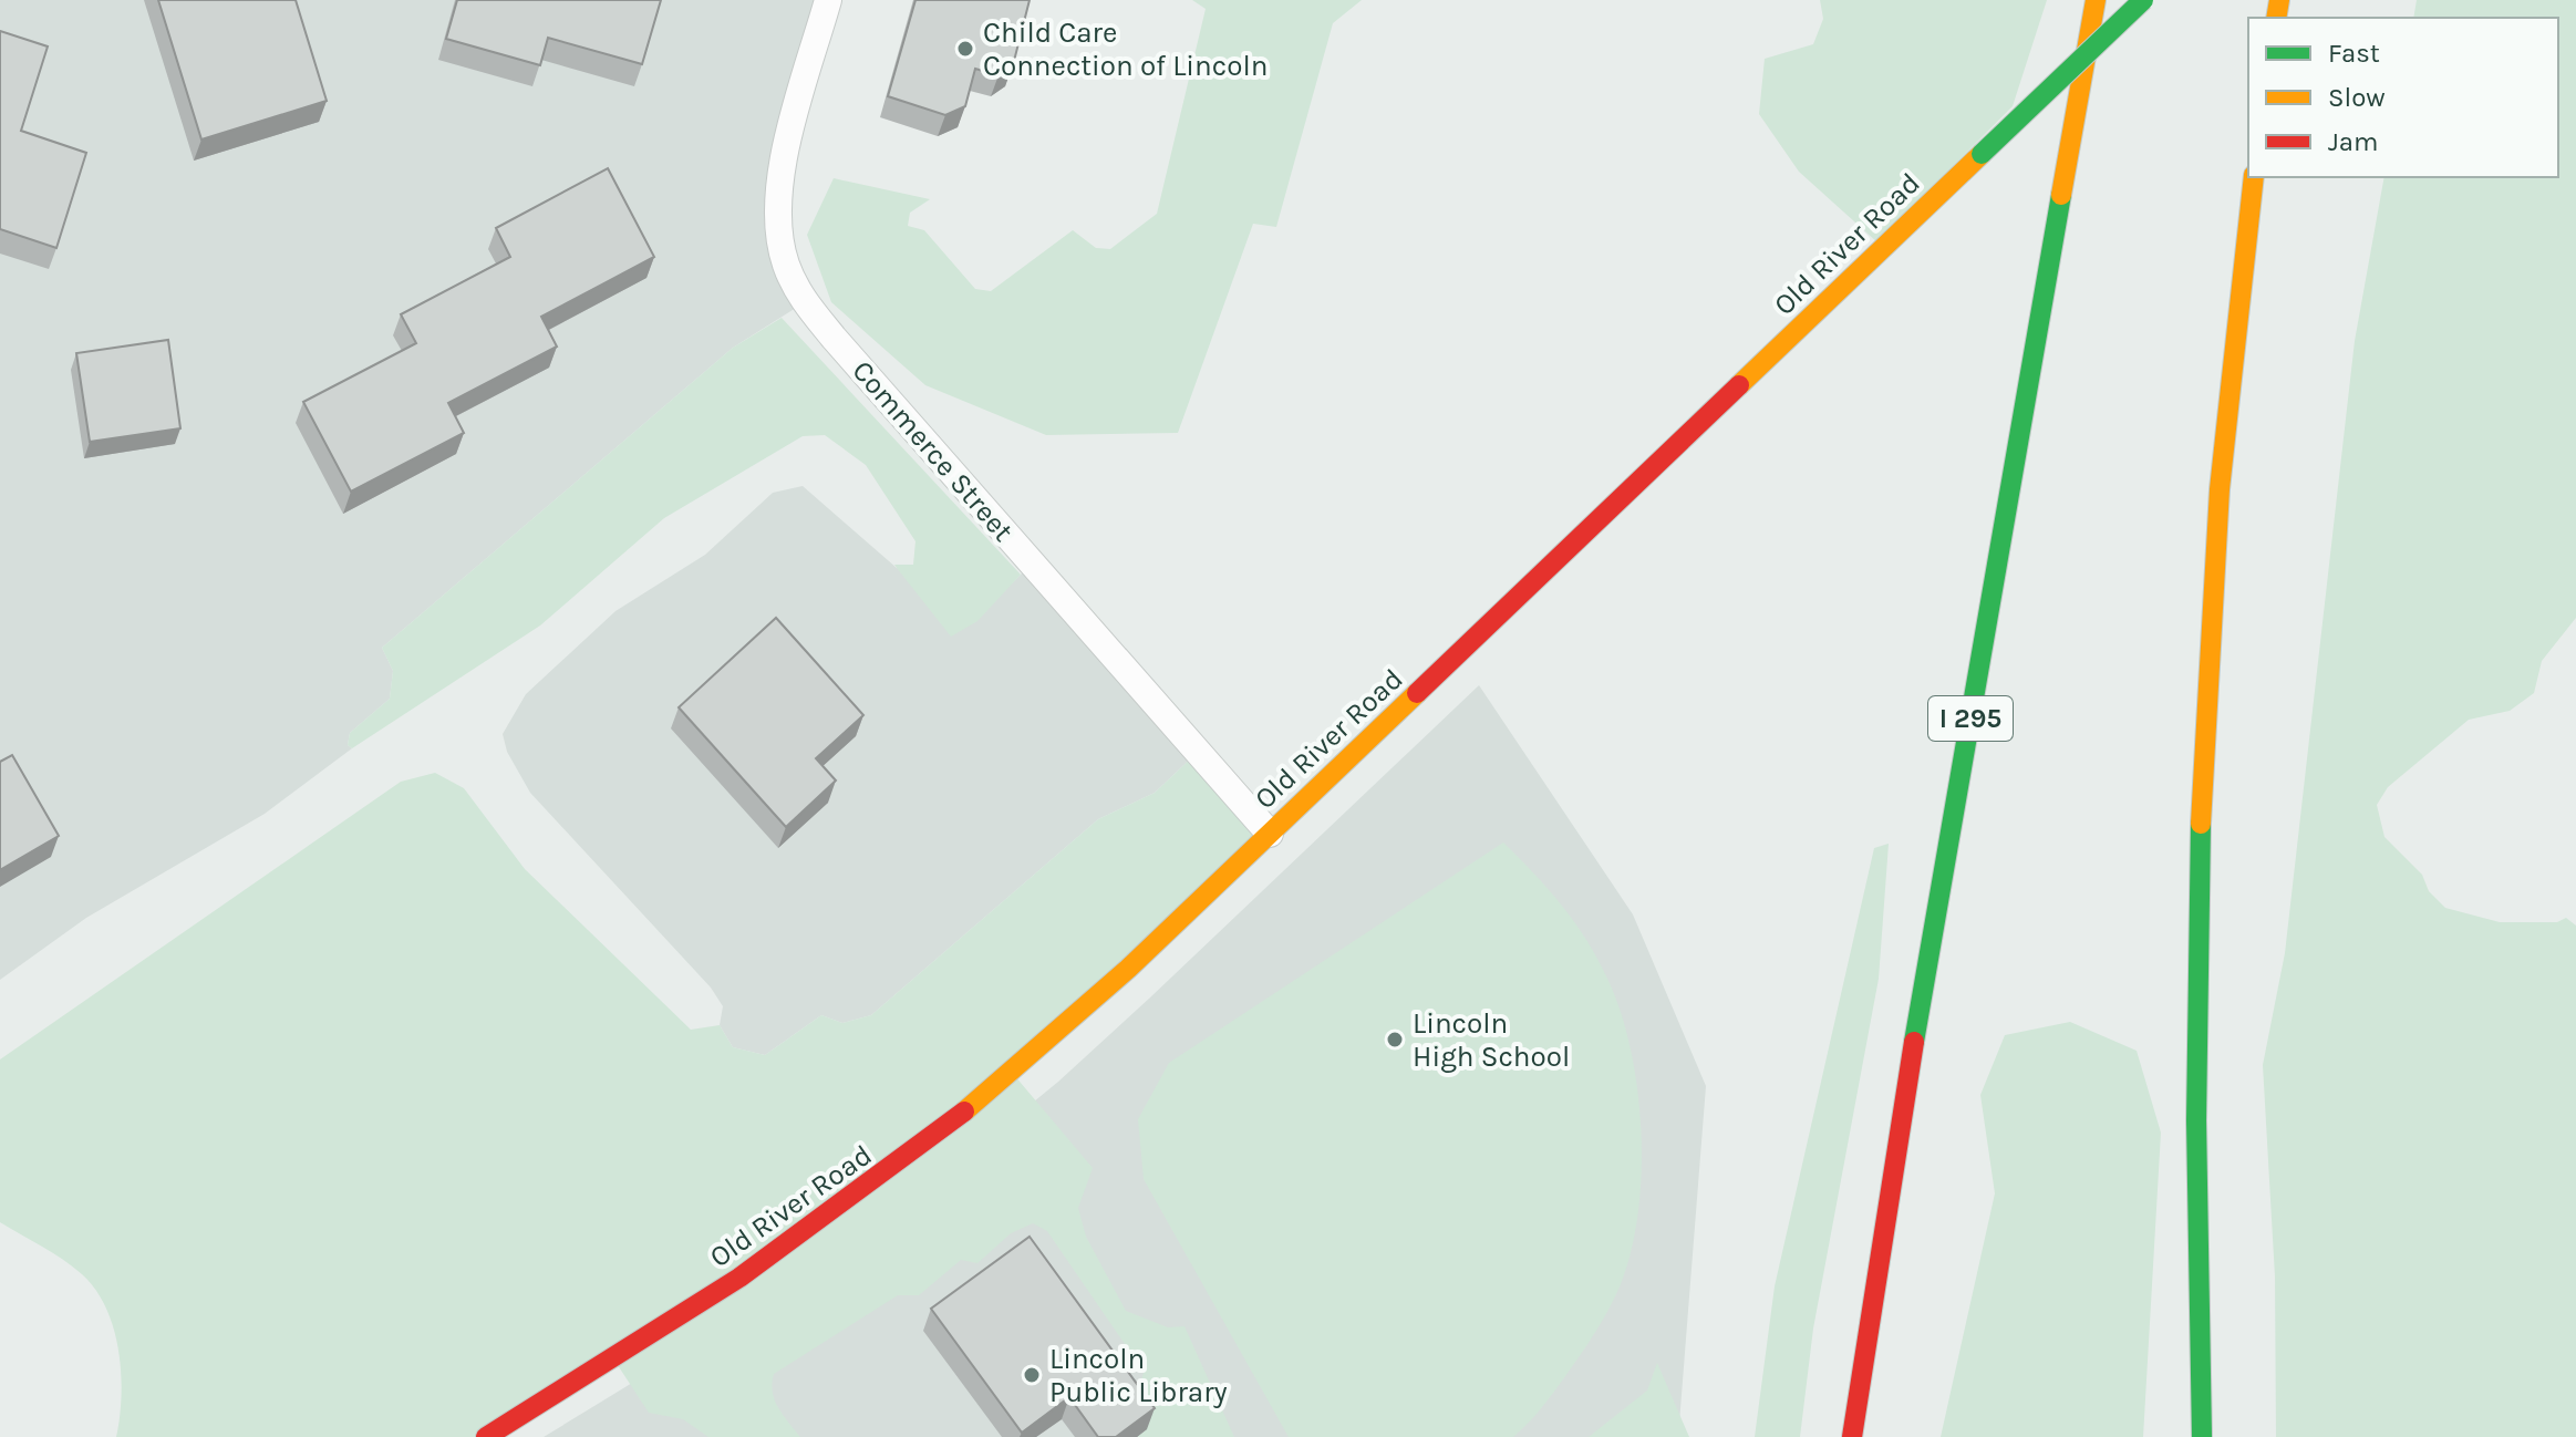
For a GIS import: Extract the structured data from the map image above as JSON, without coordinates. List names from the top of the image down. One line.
{"streets":{"main road":["Old River Road","I 295"],"street":["Commerce Street"]},"crossings":[["Old River Road","Commerce Street"]],"places":["Child Care Connection of Lincoln","Lincoln High School","Lincoln Public Library"],"legend":["Fast","Slow","Jam"]}
